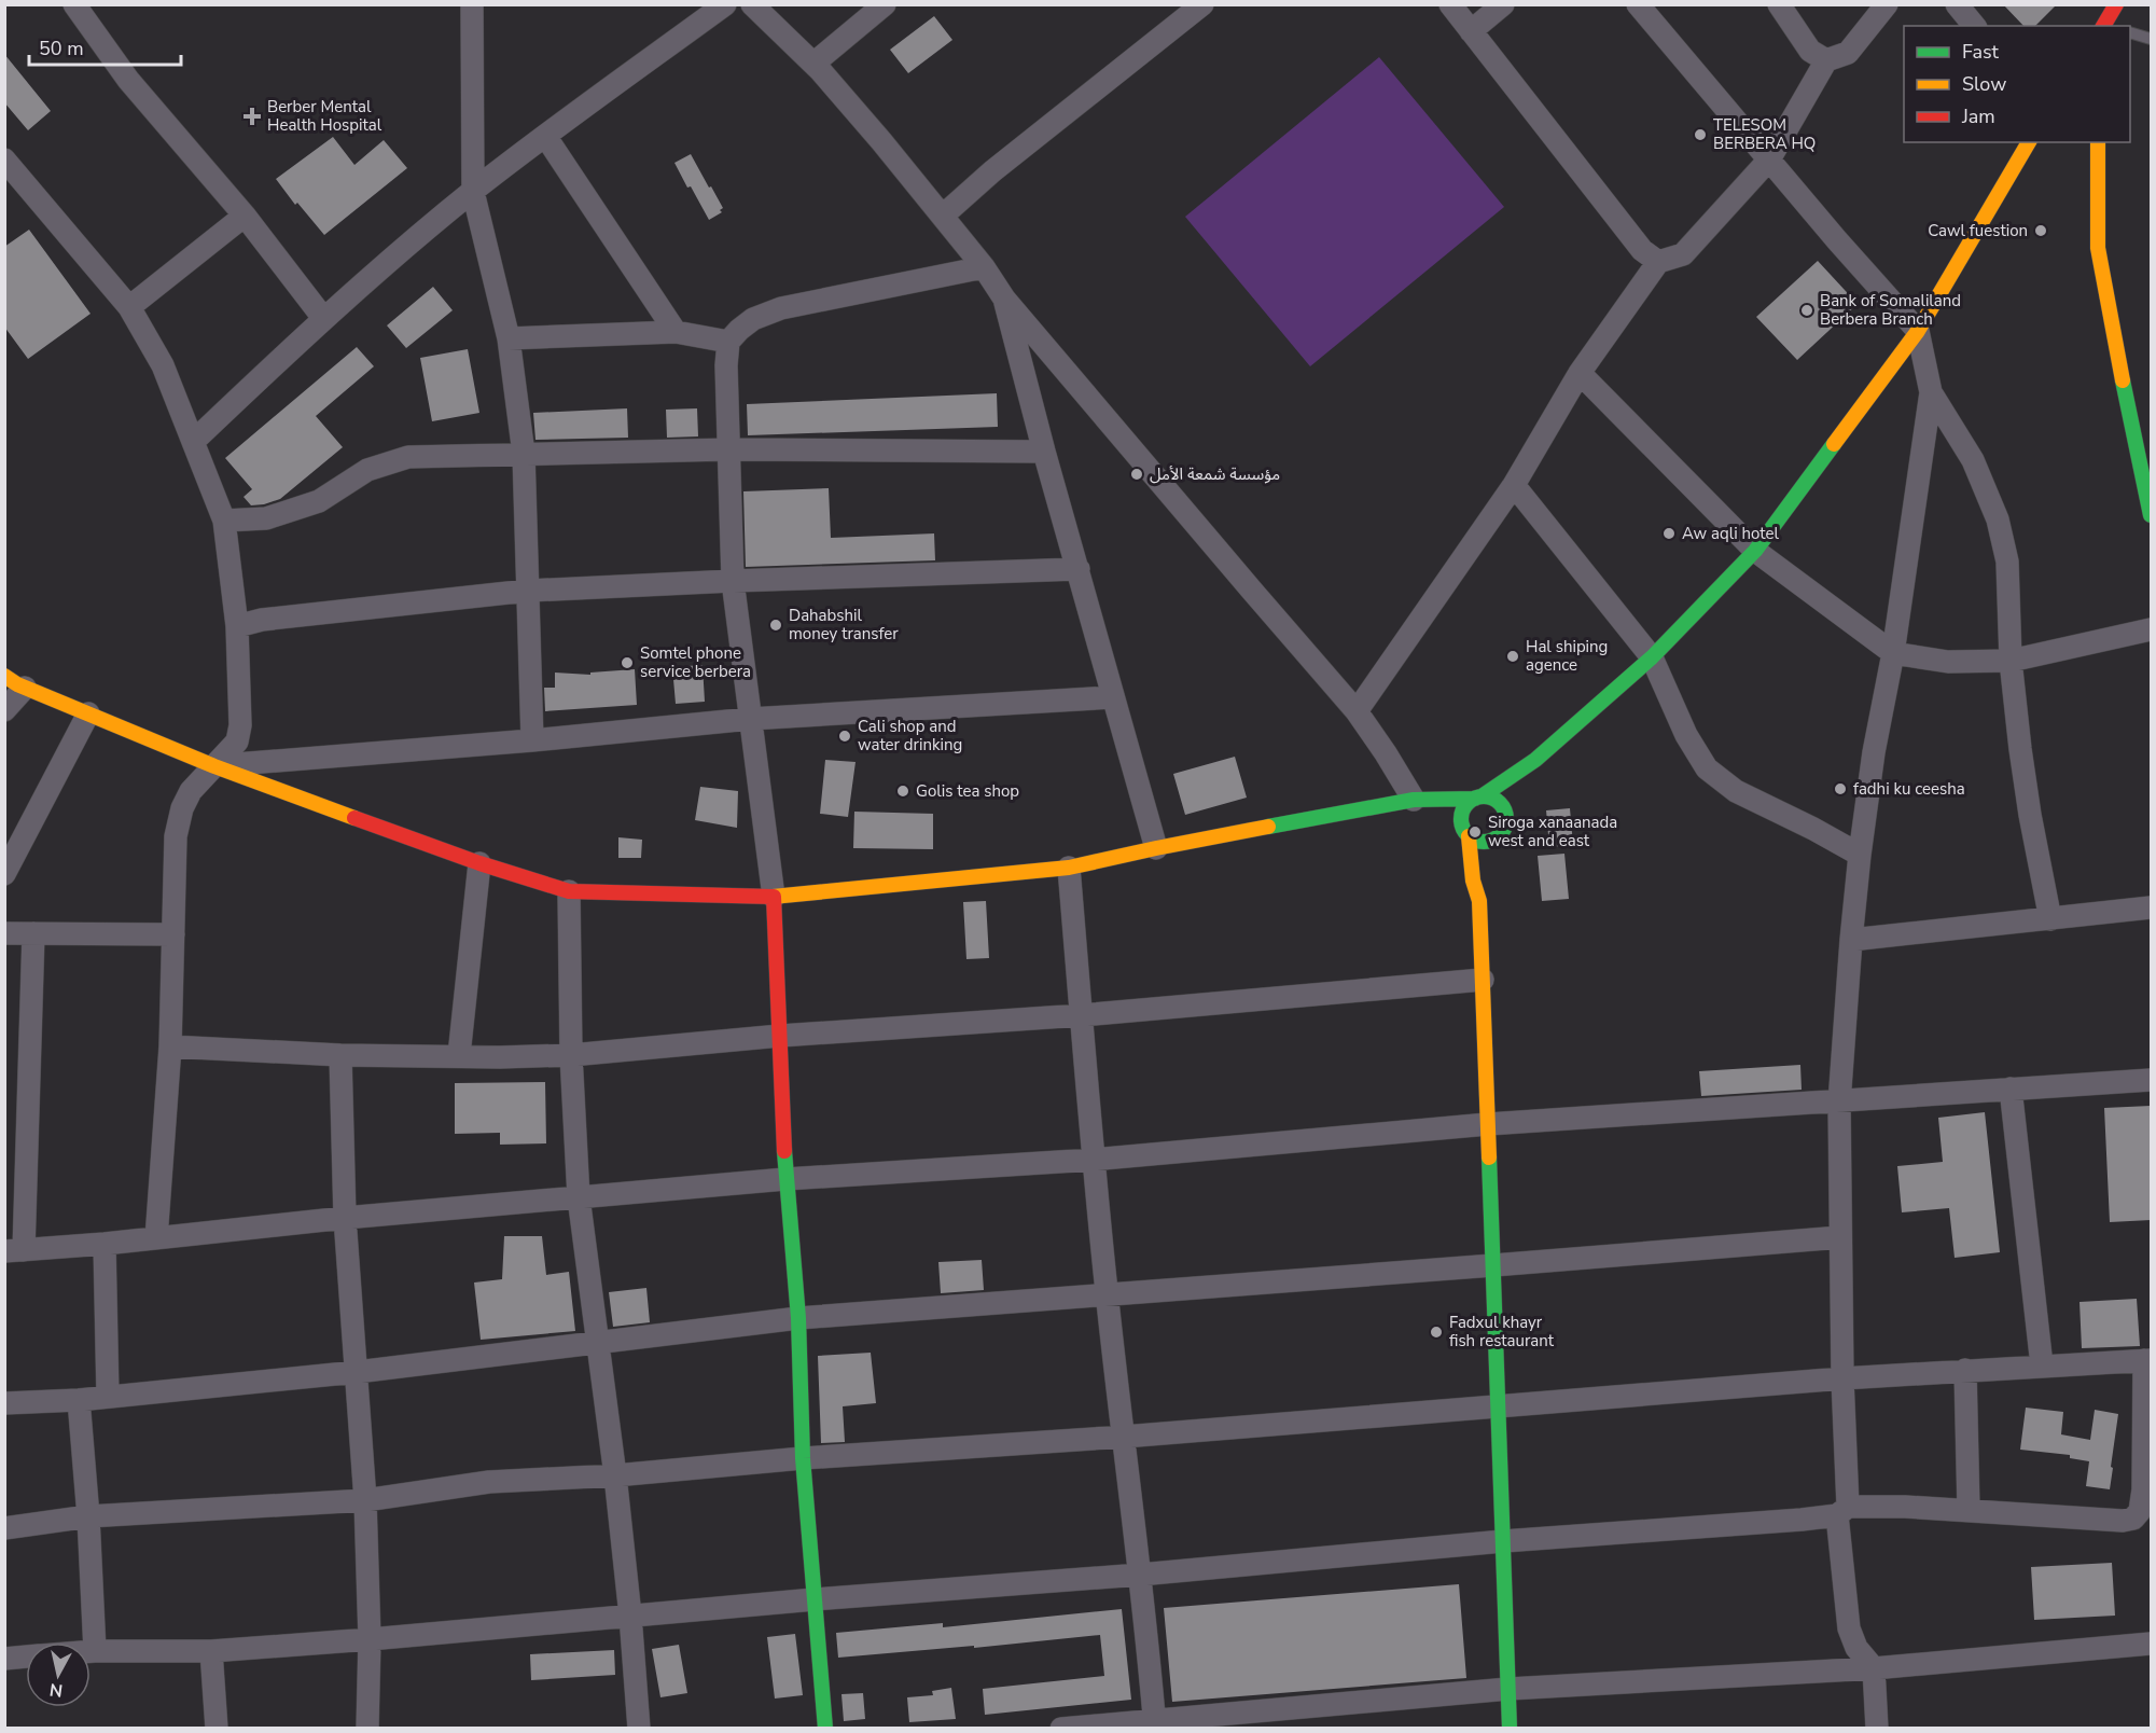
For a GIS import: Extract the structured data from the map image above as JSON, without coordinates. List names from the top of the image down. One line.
{"places":{"health":["Berber Mental Health Hospital"],"other":["TELESOM BERBERA HQ","Cawl fuestion","Bank of Somaliland Berbera Branch","مؤسسة شمعة الأمل","Aw aqli hotel","Dahabshil money transfer","Hal shiping agence","Somtel phone service berbera","Cali shop and water drinking","fadhi ku ceesha","Golis tea shop","Siroga xanaanada west and east","Fadxul khayr fish restaurant"]},"legend":["Fast","Slow","Jam"],"scale_bar":"50 m","north":"bottom"}
